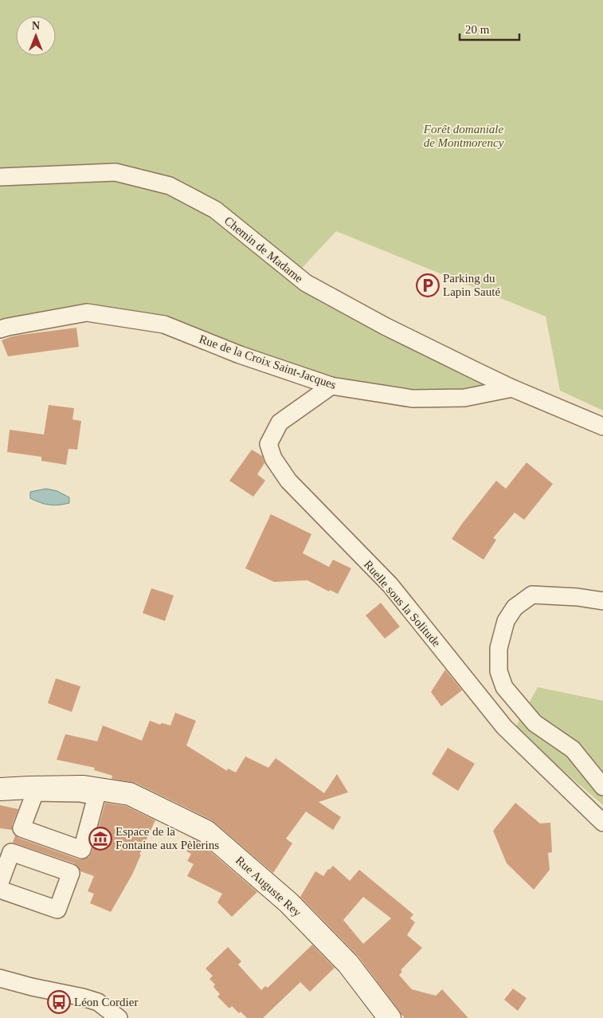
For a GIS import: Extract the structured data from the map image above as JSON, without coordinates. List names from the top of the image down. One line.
{"streets":{"street":["Chemin de Madame","Rue de la Croix Saint-Jacques","Ruelle sous la Solitude","Rue Auguste Rey"]},"crossings":[["Chemin de Madame","Rue de la Croix Saint-Jacques"],["Rue de la Croix Saint-Jacques","Ruelle sous la Solitude"]],"parks":["Forêt domaniale de Montmorency"],"places":{"parking":["Parking du Lapin Sauté"],"museum":["Espace de la Fontaine aux Pèlerins"],"bus stop":["Léon Cordier"]},"scale_bar":"20 m","north":"top"}
